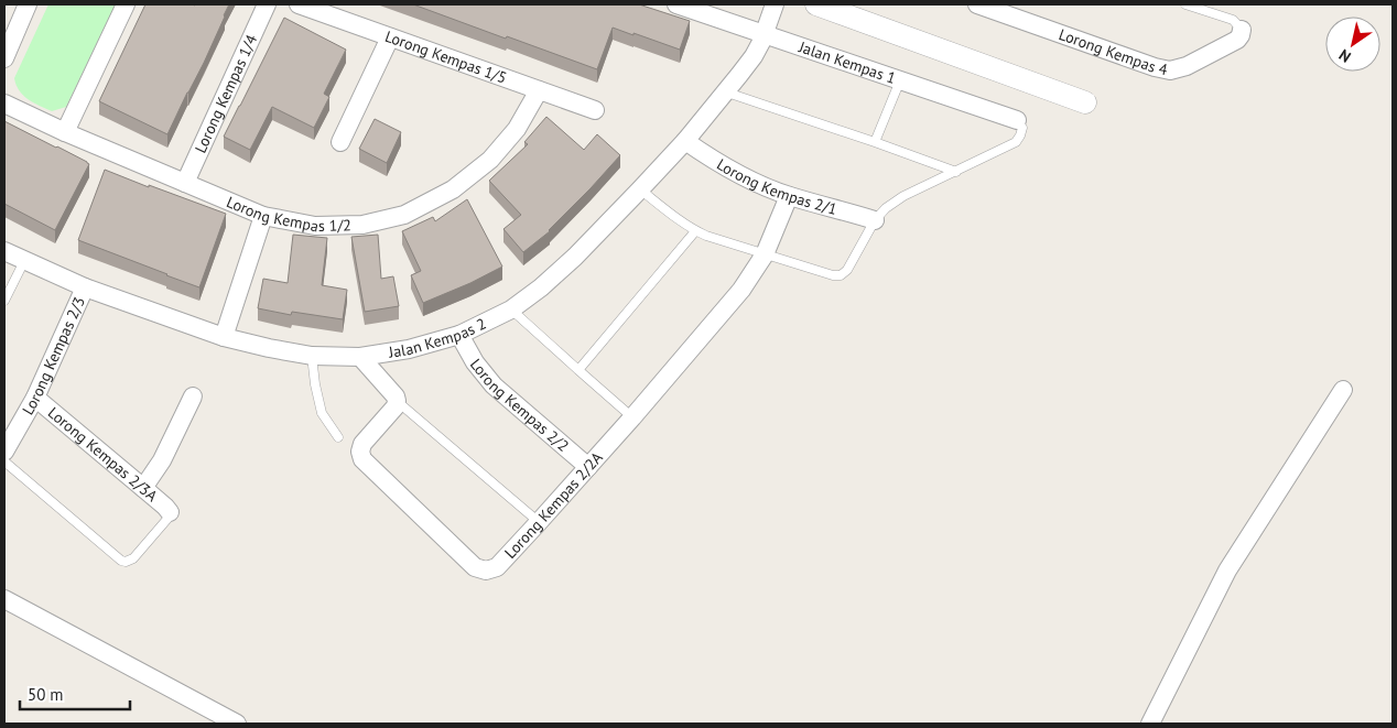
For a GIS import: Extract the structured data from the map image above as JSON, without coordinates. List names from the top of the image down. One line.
{"streets":{"street":["Lorong Kempas 4","Lorong Kempas 1/5","Jalan Kempas 1","Lorong Kempas 1/4","Lorong Kempas 2/1","Lorong Kempas 1/2","Jalan Kempas 2","Lorong Kempas 2/3","Lorong Kempas 2/2","Lorong Kempas 2/3A","Lorong Kempas 2/2A"]},"crossings":[["Lorong Kempas 1/5","Lorong Kempas 1/2"],["Jalan Kempas 1","Jalan Kempas 2"],["Lorong Kempas 1/4","Lorong Kempas 1/2"],["Lorong Kempas 2/1","Jalan Kempas 2"],["Lorong Kempas 2/1","Lorong Kempas 2/2A"],["Jalan Kempas 2","Lorong Kempas 2/3"],["Jalan Kempas 2","Lorong Kempas 2/2"],["Lorong Kempas 2/3","Lorong Kempas 2/3A"],["Lorong Kempas 2/2","Lorong Kempas 2/2A"]],"scale_bar":"50 m","north":"bottom left"}
